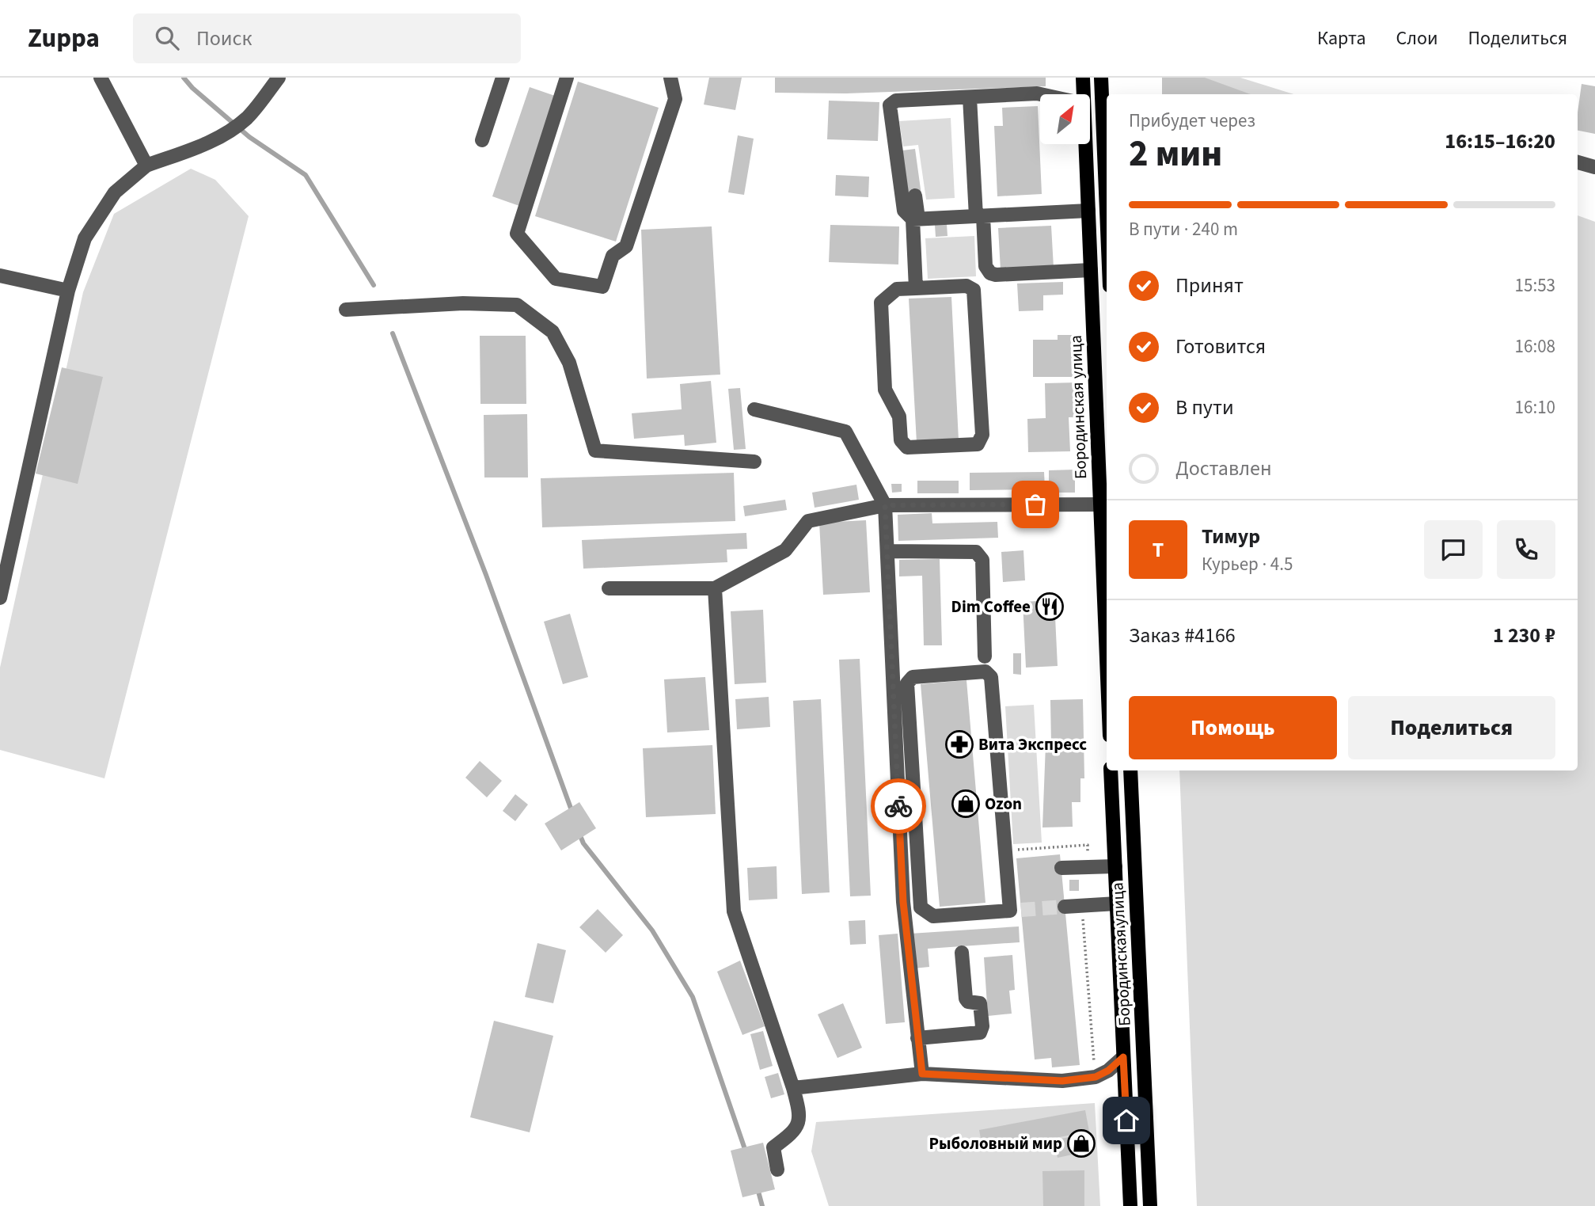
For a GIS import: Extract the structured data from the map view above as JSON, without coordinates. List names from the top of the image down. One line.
{"streets":{"main road":["Бородинская улица"]},"places":{"restaurant":["Dim Coffee"],"pharmacy":["Вита Экспресс"],"shop":["Ozon","Рыболовный мир"]},"north":"top right","page":{"header":"Zuppa","search":"Поиск","nav":["Карта","Слои","Поделиться"],"heading":["2 мин","Прибудет через","16:15–16:20"],"panel":["Тимур","Курьер · 4.5","Заказ #4166","1 230 ₽"],"bar":"В пути · 240 m","list":[["Принят","15:53"],["Готовится","16:08"],["В пути","16:10"],"Доставлен"],"round":"Т","buttons":["Помощь","Поделиться"]}}
